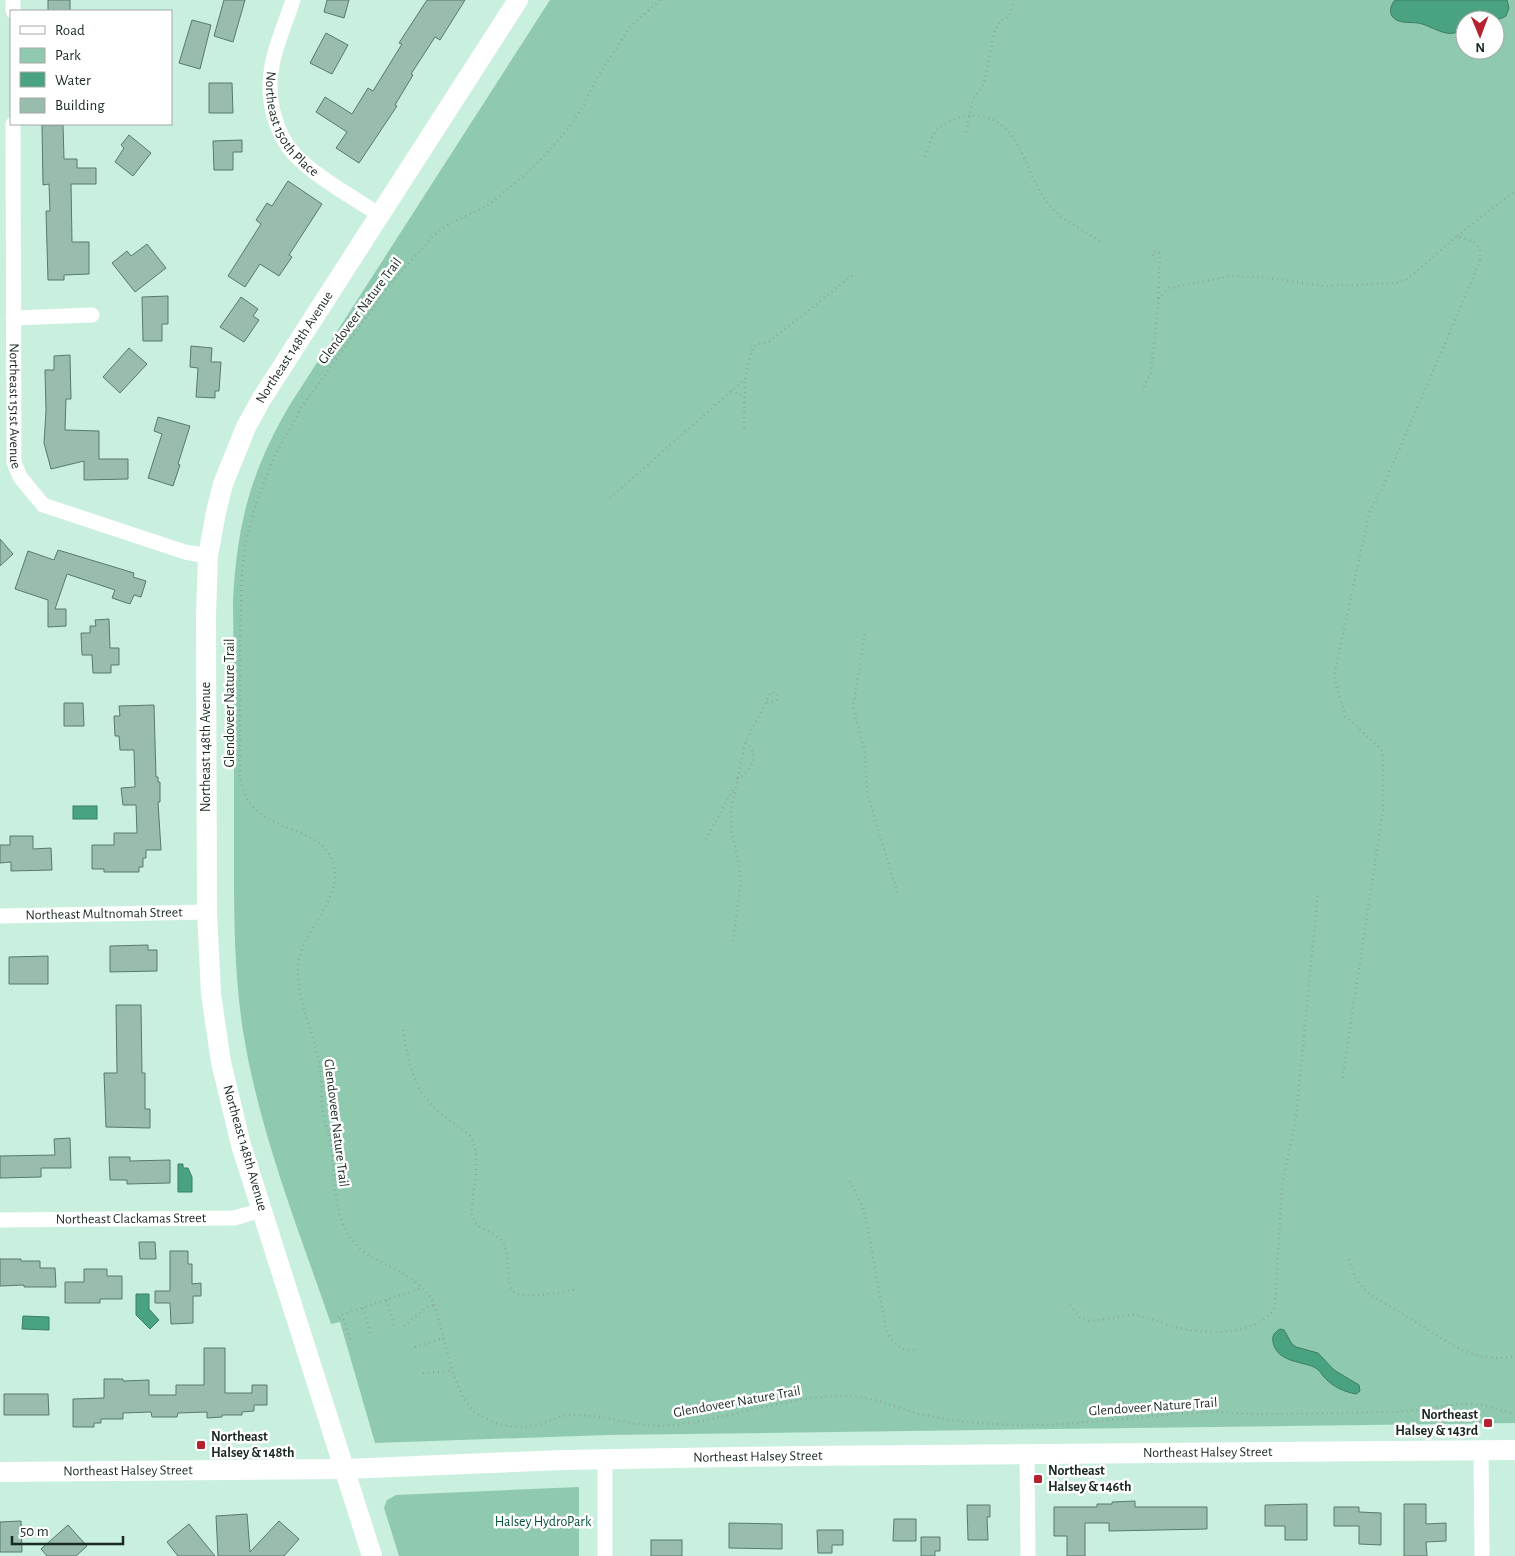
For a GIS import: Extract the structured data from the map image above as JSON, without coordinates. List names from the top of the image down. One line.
{"streets":{"main road":["Northeast 148th Avenue","Northeast Halsey Street"],"street":["Northeast 150th Place","Northeast 151st Avenue","Northeast Multnomah Street","Northeast Clackamas Street"],"path":["Glendoveer Nature Trail"]},"crossings":[["Northeast 150th Place","Northeast 148th Avenue"],["Northeast 148th Avenue","Northeast 151st Avenue"],["Northeast 148th Avenue","Northeast Multnomah Street"],["Northeast 148th Avenue","Northeast Clackamas Street"],["Northeast 148th Avenue","Northeast Halsey Street"]],"parks":["Halsey HydroPark"],"places":{"transit":["Northeast Halsey & 143rd","Northeast Halsey & 148th","Northeast Halsey & 146th"]},"legend":["Road","Park","Water","Building"],"scale_bar":"50 m","north":"bottom"}
